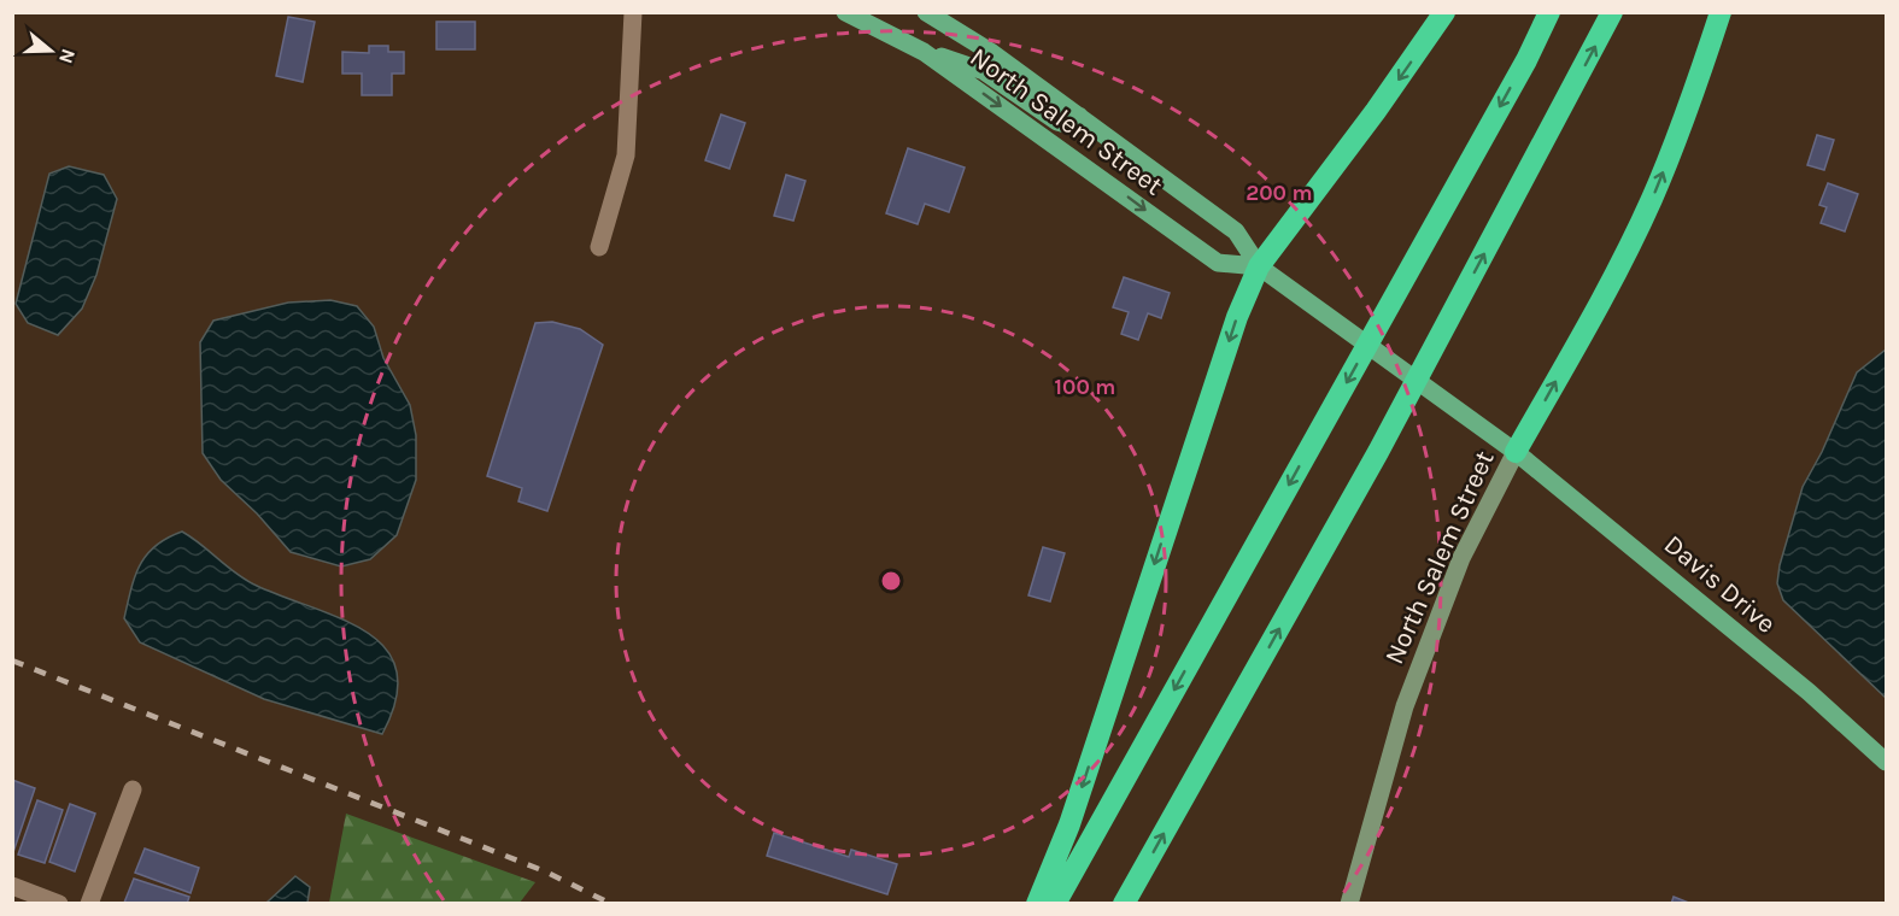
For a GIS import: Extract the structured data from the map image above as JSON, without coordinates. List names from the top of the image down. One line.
{"streets":{"main road":["North Salem Street","Davis Drive"]},"crossings":[["North Salem Street","Davis Drive"]],"north":"right","rings":["200 m","100 m"]}
